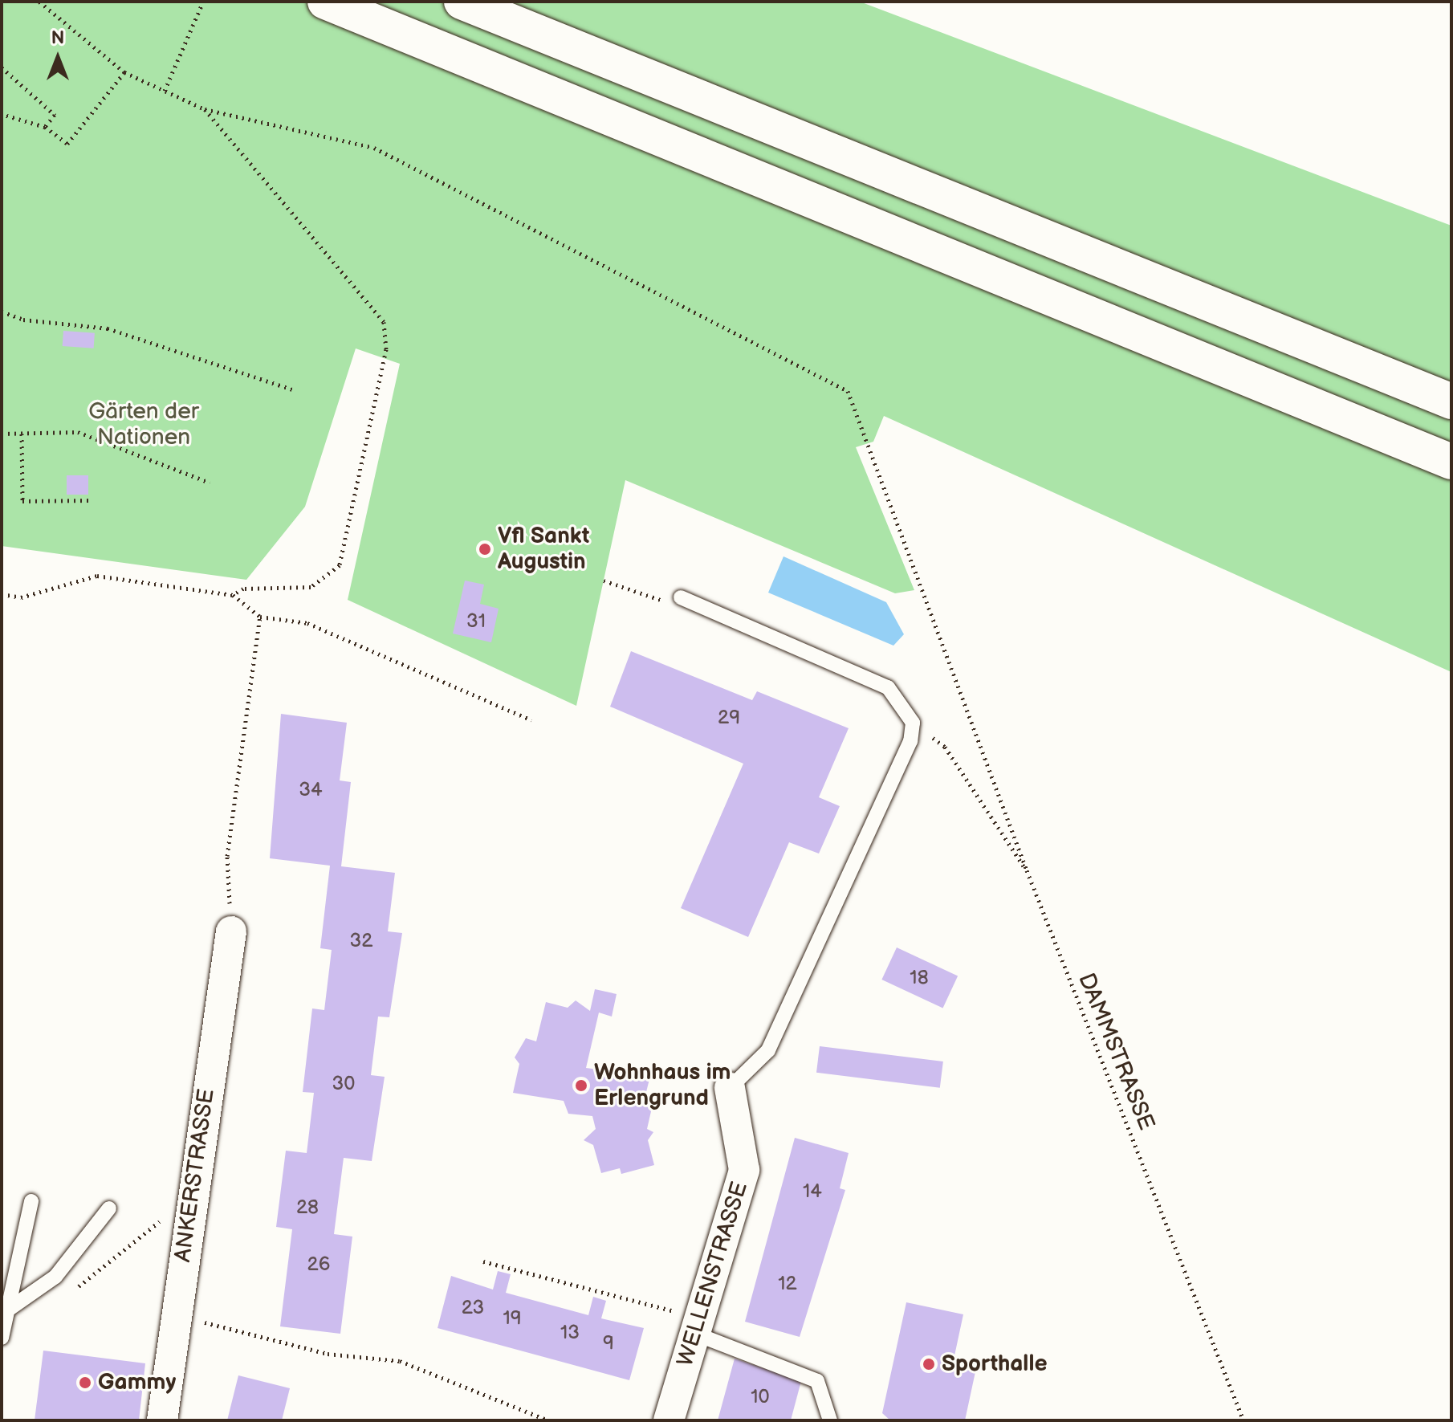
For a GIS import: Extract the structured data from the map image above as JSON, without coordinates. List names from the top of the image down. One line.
{"streets":{"street":["ANKERSTRASSE","WELLENSTRASSE"],"path":["DAMMSTRASSE"]},"parks":["Gärten der Nationen"],"places":["Vfl Sankt Augustin","Wohnhaus im Erlengrund","Sporthalle","Gammy"],"house_numbers":["31","29","34","32","18","30","14","28","26","12","23","19","13","9","10"],"north":"top"}
